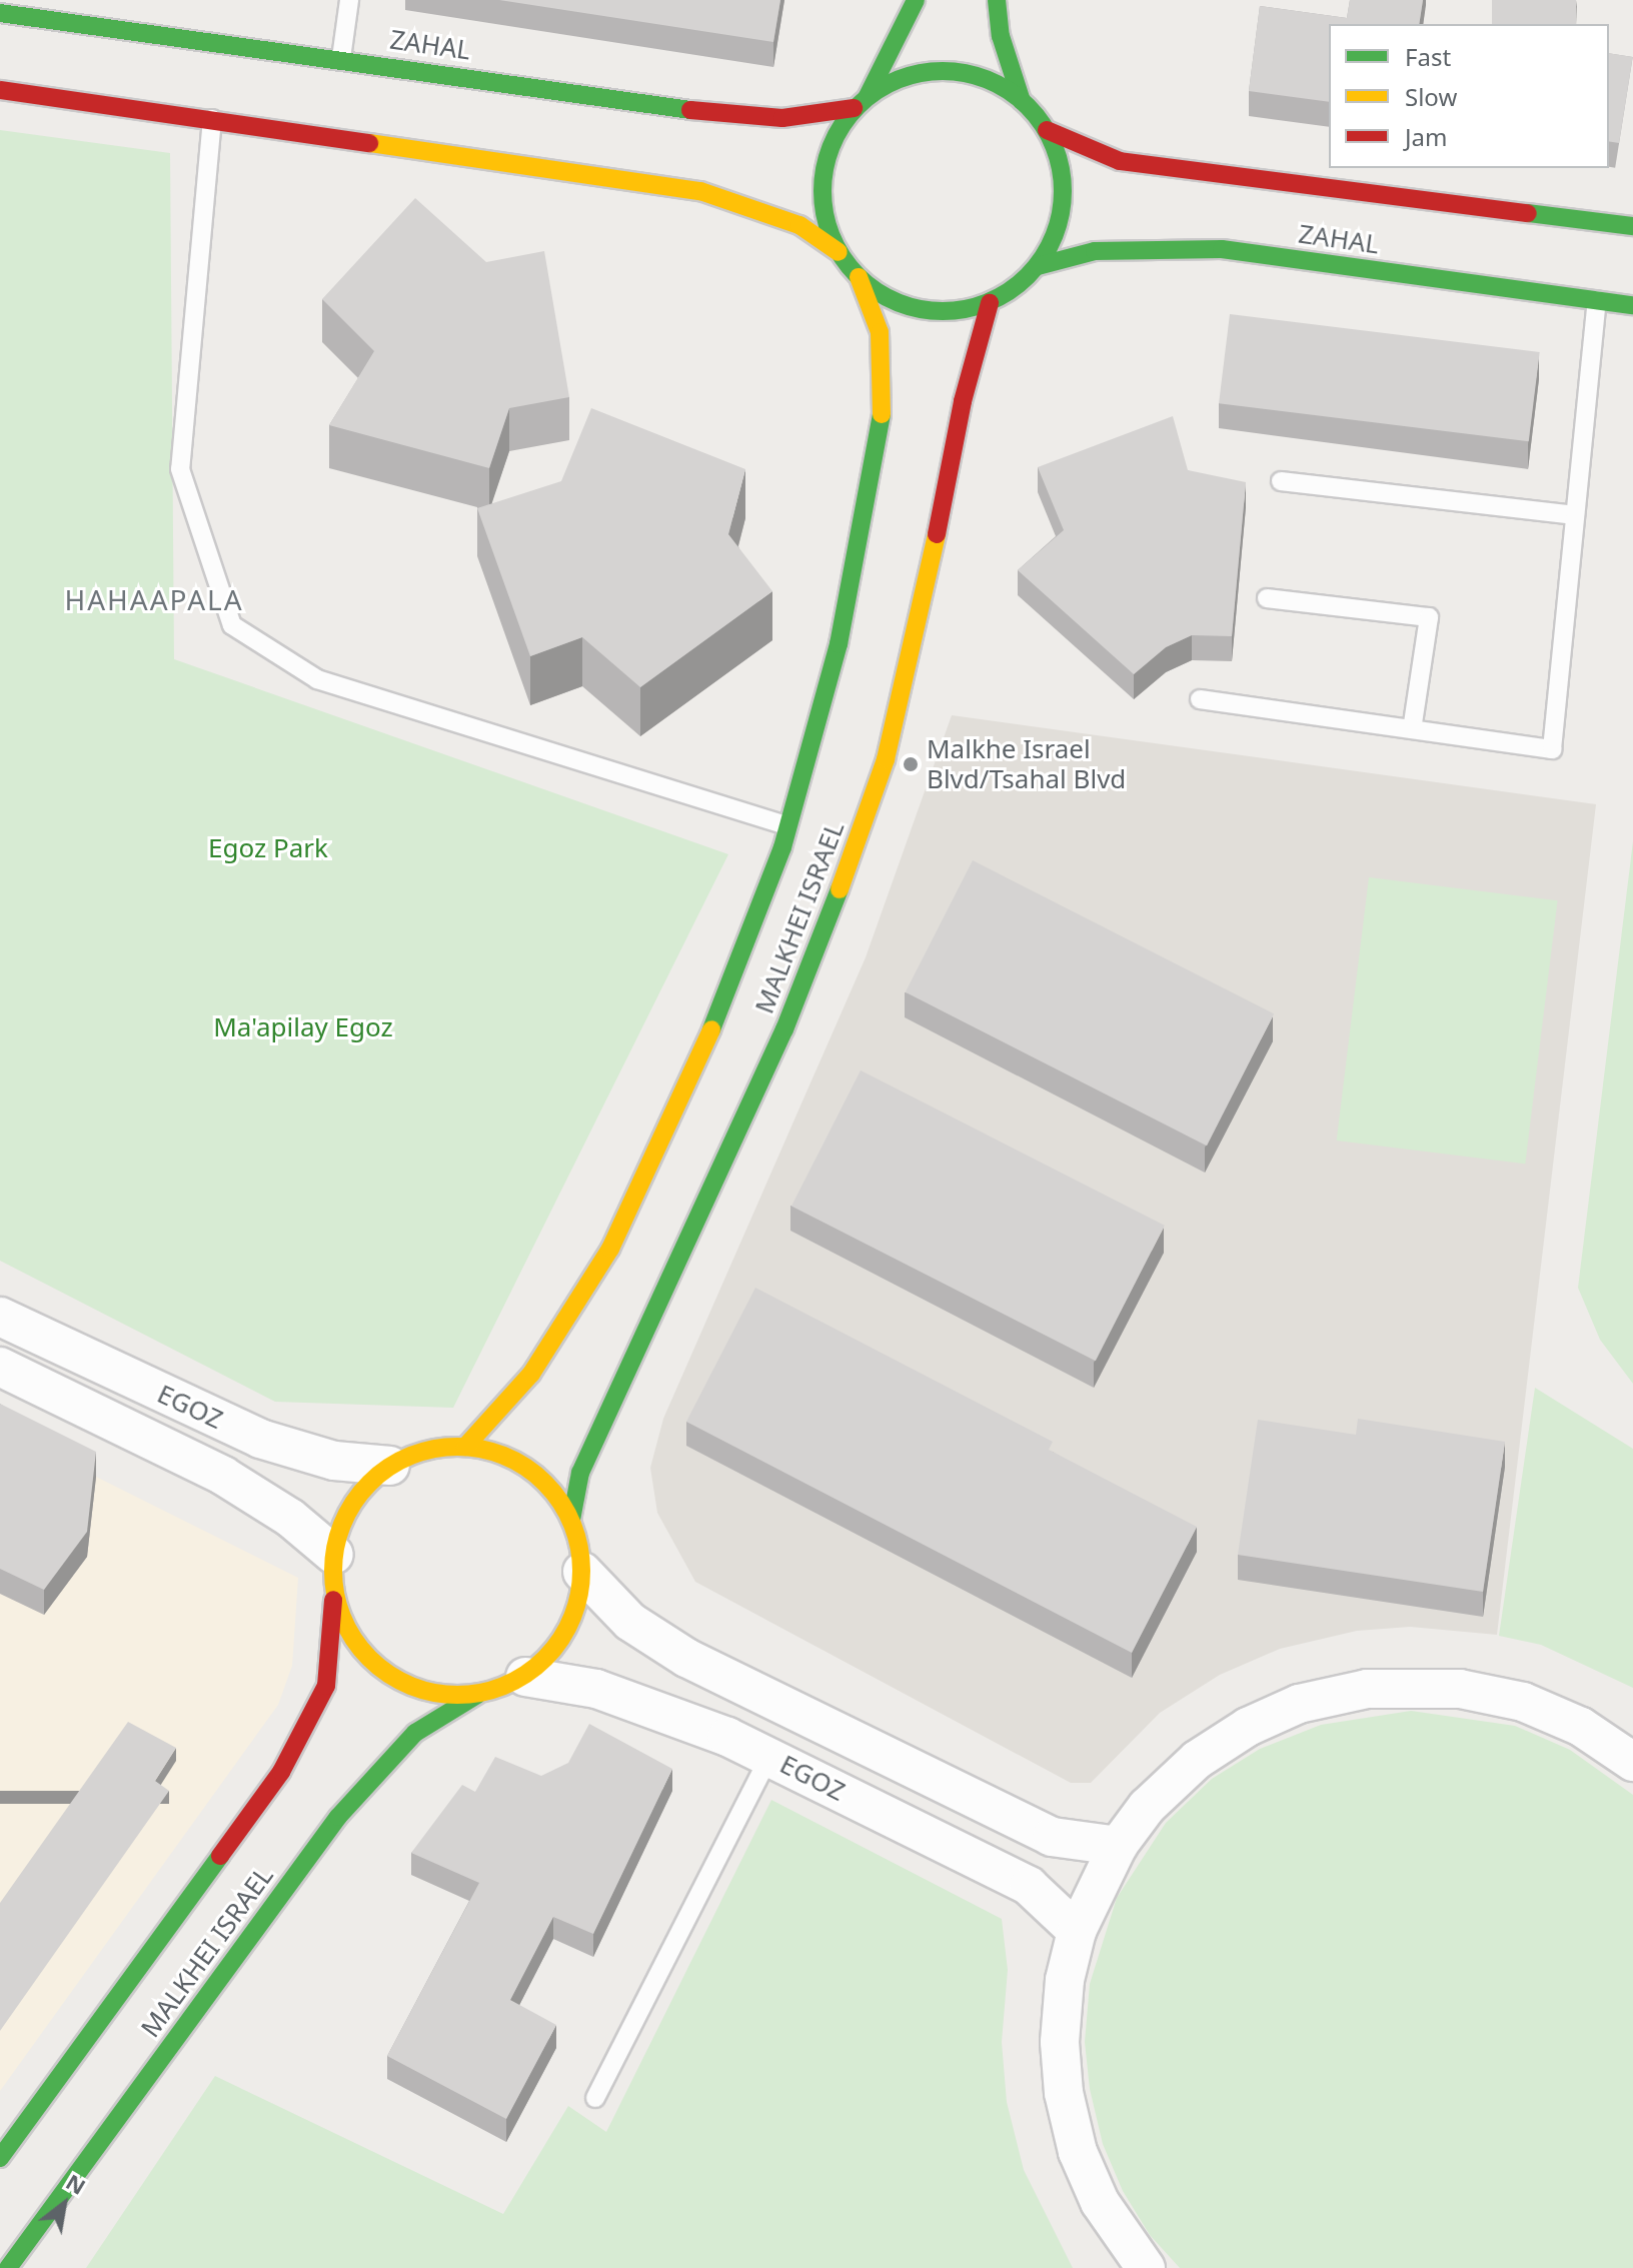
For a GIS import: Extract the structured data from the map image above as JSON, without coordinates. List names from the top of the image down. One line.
{"streets":{"street":["ZAHAL","MALKHEI ISRAEL","EGOZ"]},"crossings":[["ZAHAL","MALKHEI ISRAEL"],["MALKHEI ISRAEL","EGOZ"]],"districts":["HAHAAPALA"],"parks":["Egoz Park","Ma'apilay Egoz"],"places":["Malkhe Israel Blvd/Tsahal Blvd"],"legend":["Fast","Slow","Jam"],"north":"top right"}
